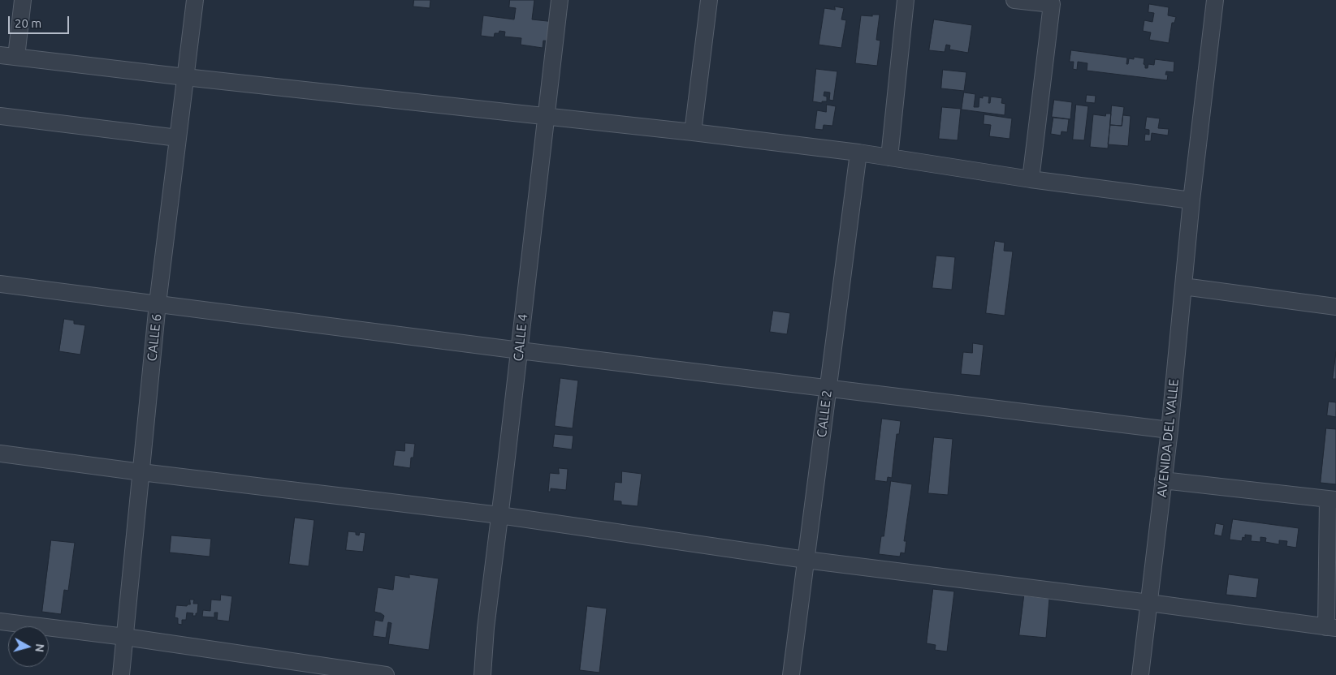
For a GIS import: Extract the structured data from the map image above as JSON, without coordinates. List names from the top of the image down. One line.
{"streets":{"street":["CALLE 6","CALLE 4","CALLE 2","AVENIDA DEL VALLE"]},"scale_bar":"20 m","north":"right"}
